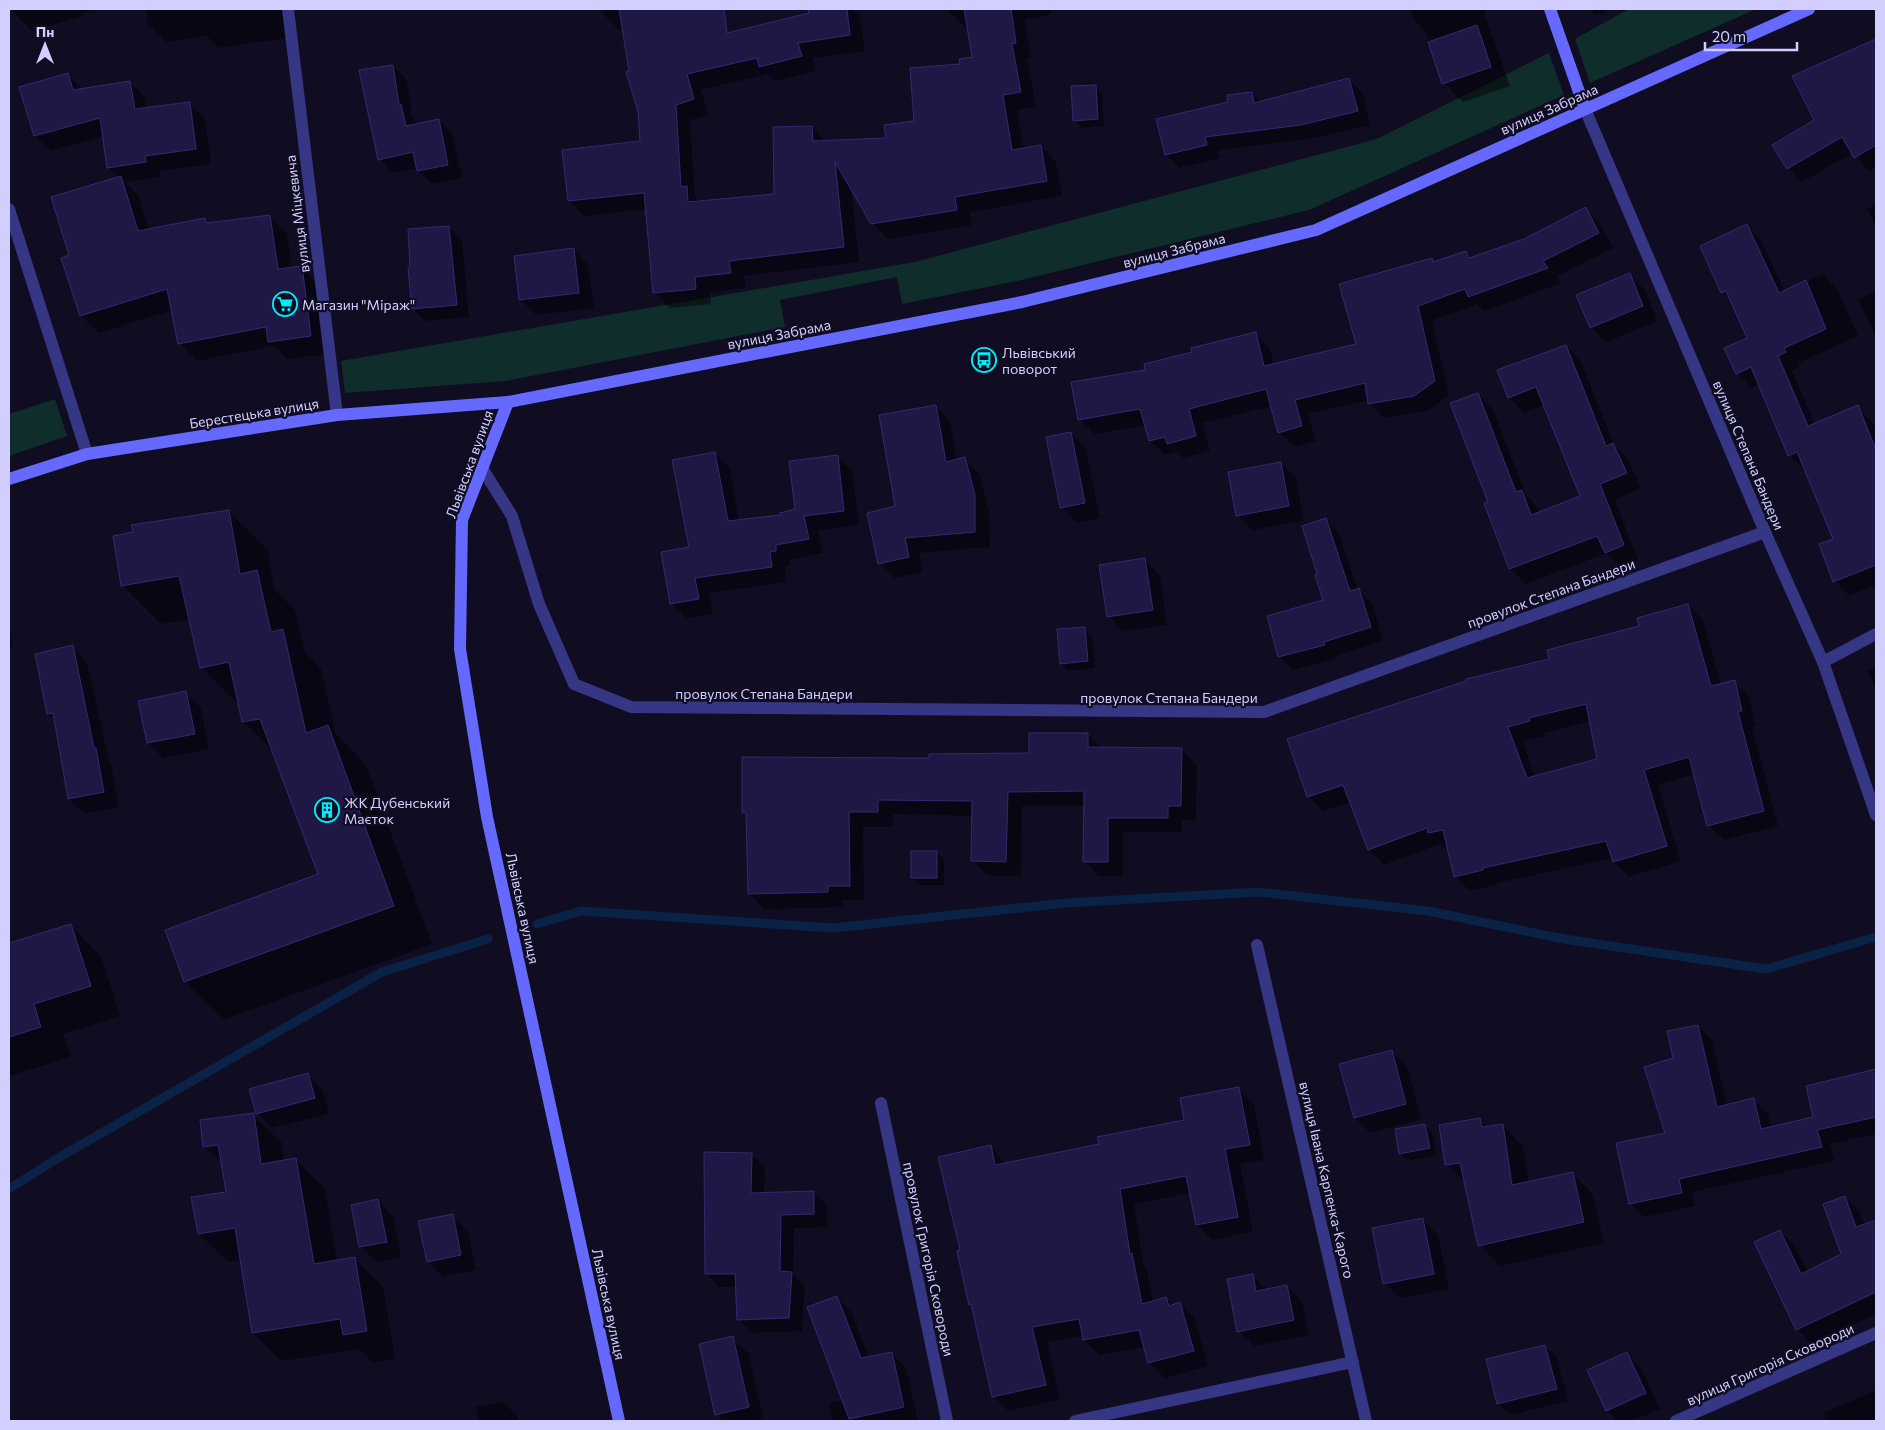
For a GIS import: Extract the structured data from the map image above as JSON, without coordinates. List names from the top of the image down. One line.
{"streets":{"main road":["вулиця Забрама","Берестецька вулиця","Львівська вулиця"],"street":["вулиця Міцкевича","вулиця Степана Бандери","провулок Степана Бандери","вулиця Івана Карпенка-Карого","провулок Григорія Сковороди","вулиця Григорія Сковороди"]},"crossings":[["вулиця Забрама","Берестецька вулиця"],["вулиця Забрама","вулиця Степана Бандери"],["вулиця Забрама","Львівська вулиця"],["вулиця Міцкевича","Берестецька вулиця"],["Берестецька вулиця","Львівська вулиця"],["вулиця Степана Бандери","провулок Степана Бандери"],["Львівська вулиця","провулок Степана Бандери"]],"places":{"supermarket":["Магазин \"Міраж\""],"bus stop":["Львівський поворот"],"building":["ЖК Дубенський Маєток"]},"scale_bar":"20 m","north":"top"}
